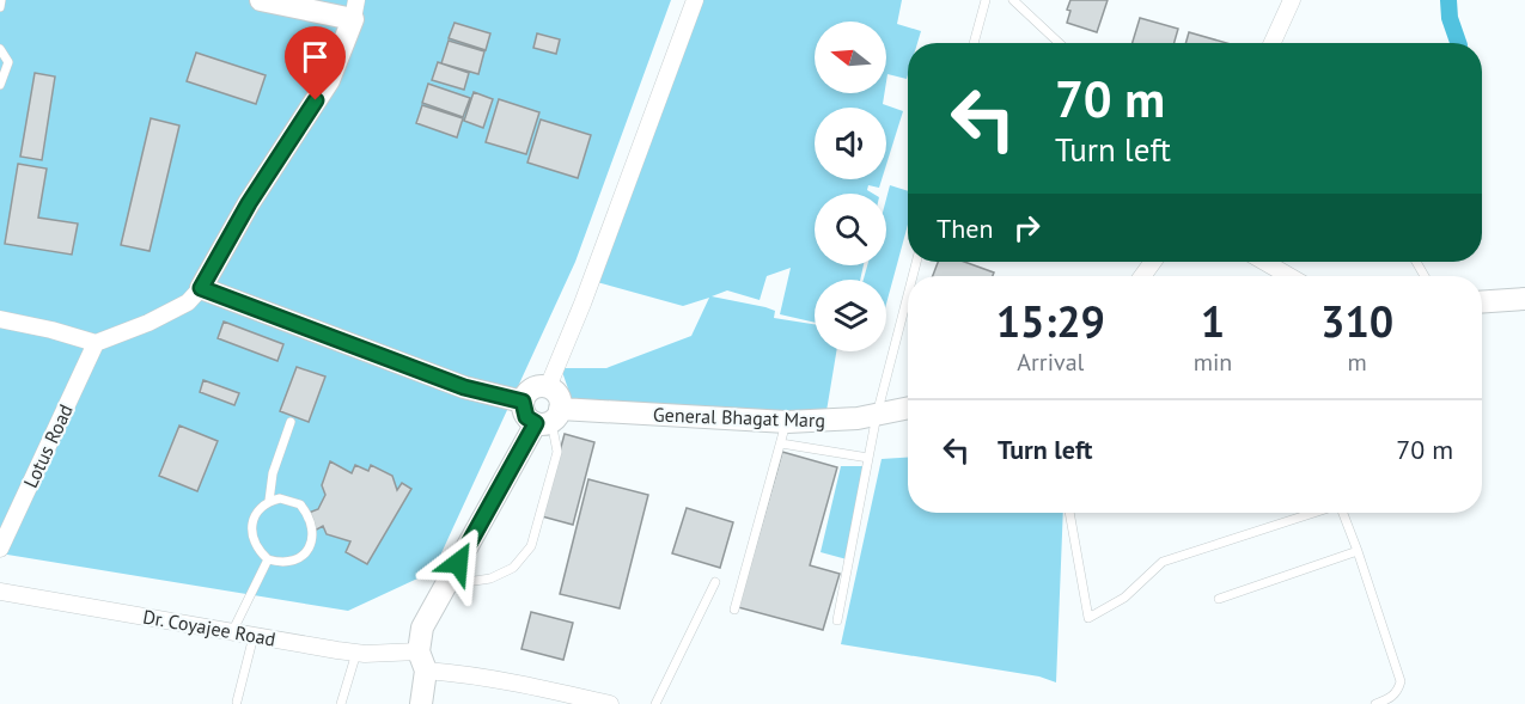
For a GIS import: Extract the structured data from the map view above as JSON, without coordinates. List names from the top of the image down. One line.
{"streets":{"street":["General Bhagat Marg","Lotus Road","Dr. Coyajee Road"]},"north":"left","page":{"turn":["70 m","Turn left"],"then":"Then","eta":["15:29","Arrival","1","min","310","m"],"list":[{"name":"Turn left","value":"70 m"}]}}
